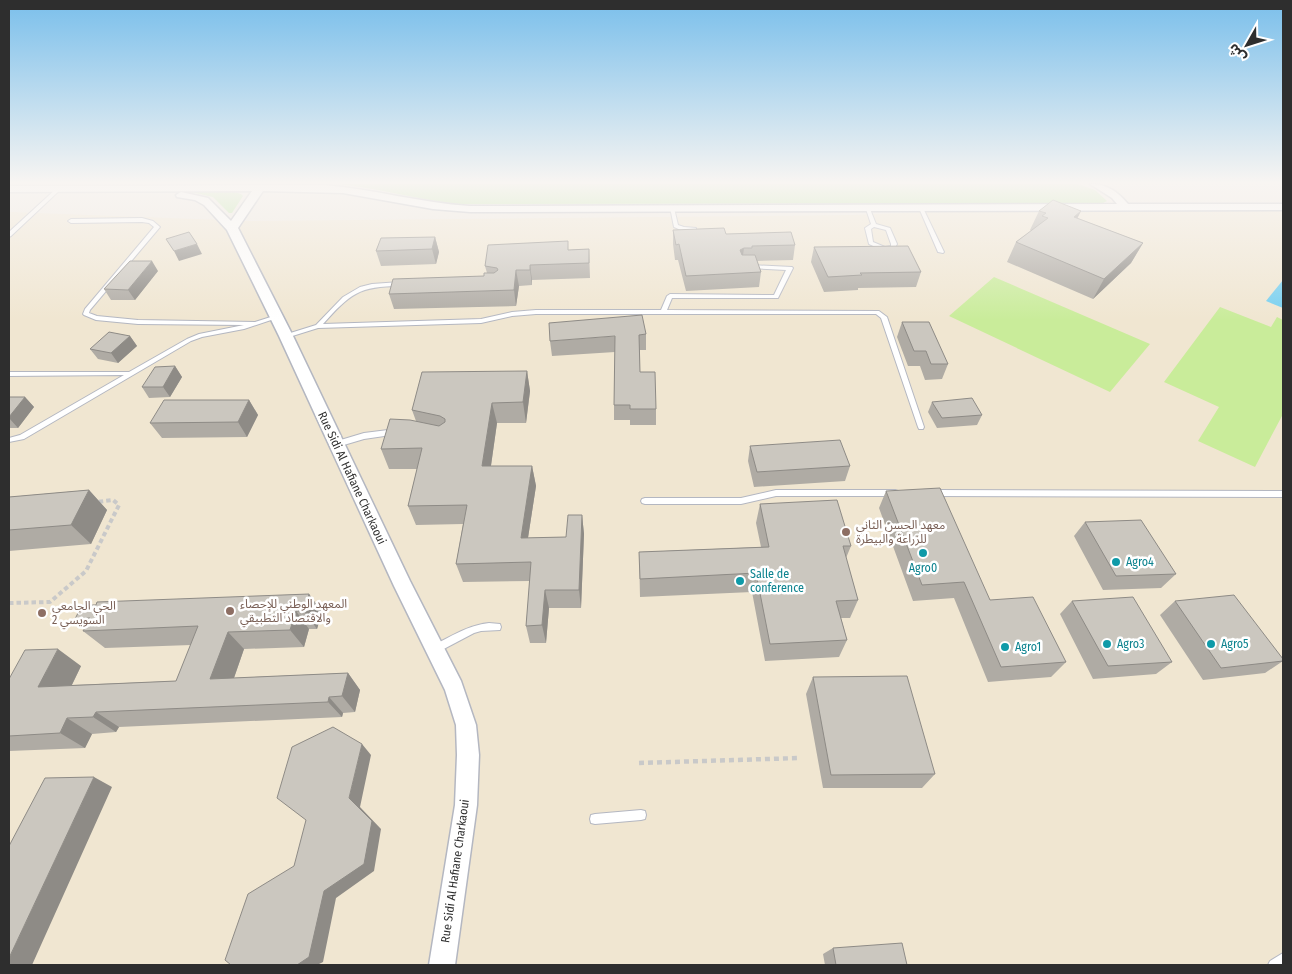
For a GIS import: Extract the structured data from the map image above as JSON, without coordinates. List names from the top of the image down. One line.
{"streets":{"street":["Rue Sidi Al Hafiane Charkaoui"]},"places":["معهد الحسن الثاني للزراعة والبيطرة","Agro0","Agro4","Salle de conference","المعهد الوطني للإحصاء والاقتصاد التطبيقي","الحي الجامعي السويسي 2","Agro3","Agro5","Agro1"],"north":"bottom left"}
